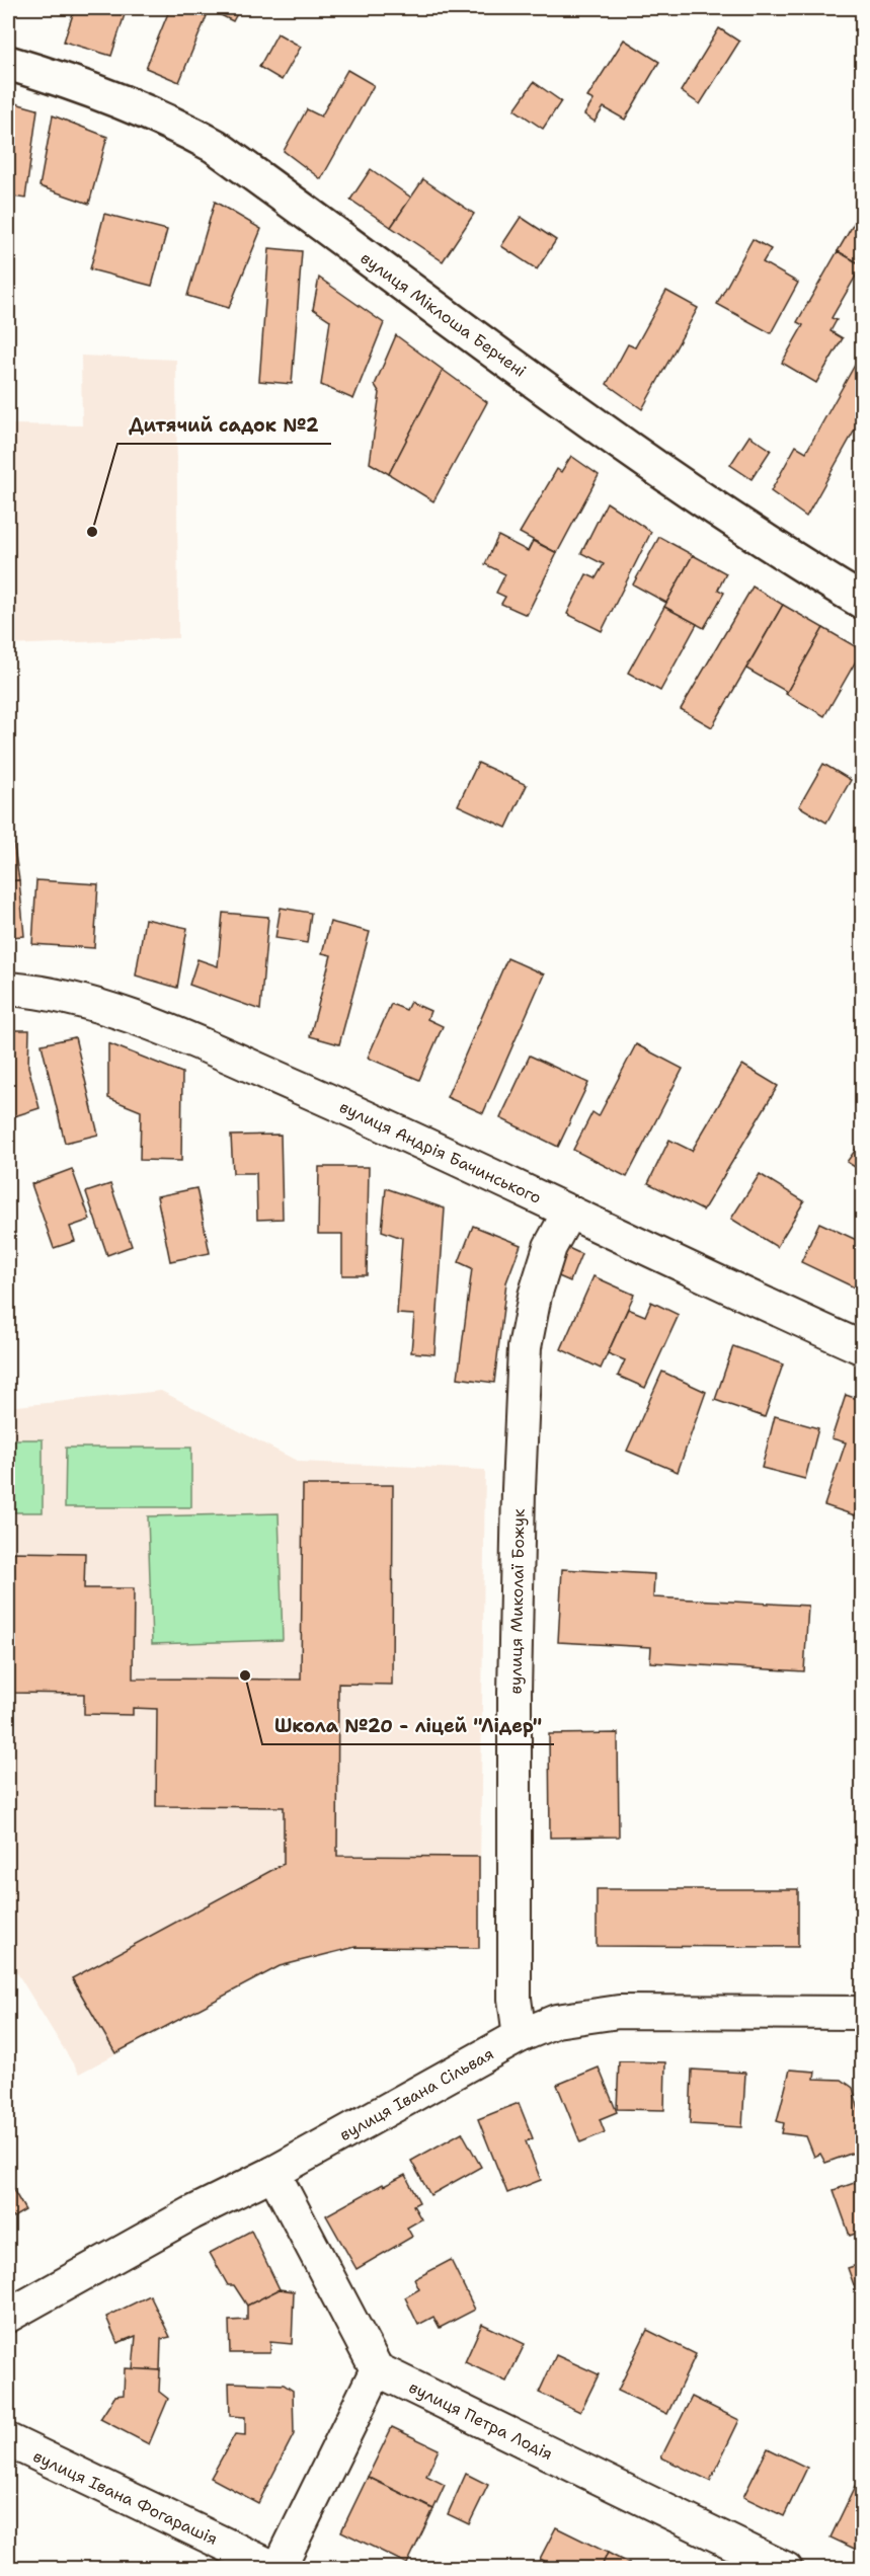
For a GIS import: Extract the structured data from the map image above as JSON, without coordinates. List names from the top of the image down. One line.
{"streets":{"street":["вулиця Міклоша Берчені","вулиця Андрія Бачинського","вулиця Миколаї Божук","вулиця Івана Сільвая","вулиця Петра Лодія","вулиця Івана Фогарашія"]},"crossings":[["вулиця Андрія Бачинського","вулиця Миколаї Божук"],["вулиця Миколаї Божук","вулиця Івана Сільвая"]],"places":["Дитячий садок №2","Школа №20 - ліцей \"Лідер\""]}
